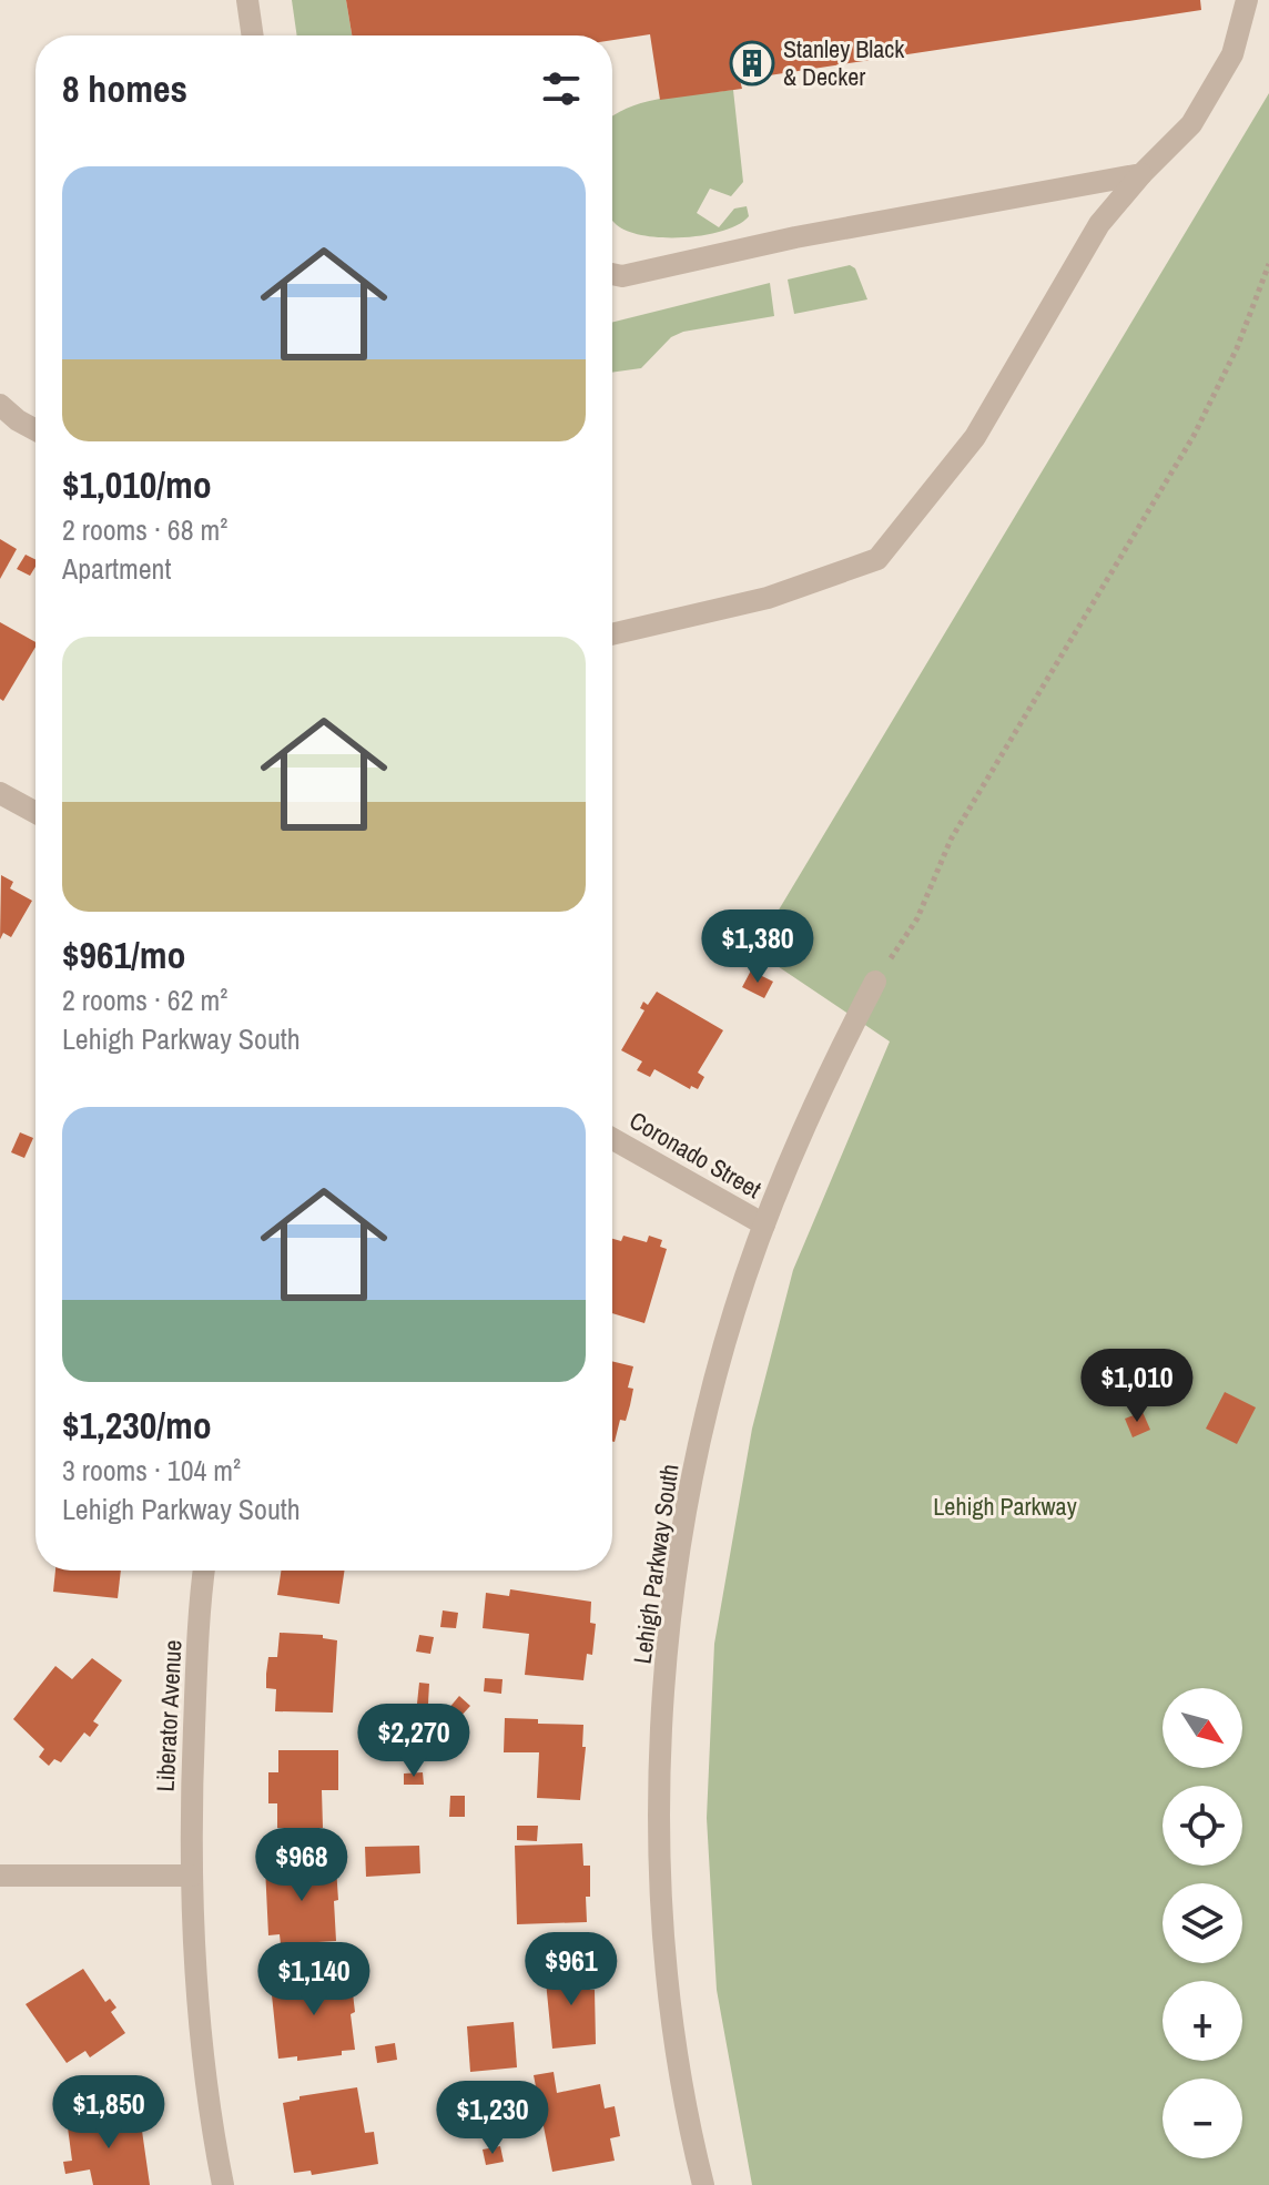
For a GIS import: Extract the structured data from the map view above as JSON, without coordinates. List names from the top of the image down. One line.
{"streets":{"street":["Coronado Street","Lehigh Parkway South","Liberator Avenue"]},"crossings":[["Coronado Street","Lehigh Parkway South"]],"parks":["Lehigh Parkway"],"places":{"building":["Stanley Black & Decker"]},"north":"bottom right","page":{"heading":"8 homes","list":[{"name":"$1,010/mo","note":"2 rooms · 68 m² · Apartment"},{"name":"$961/mo","note":"2 rooms · 62 m² · Lehigh Parkway South"},{"name":"$1,230/mo","note":"3 rooms · 104 m² · Lehigh Parkway South"}],"price":["$1,380","$1,010","$2,270","$968","$961","$1,140","$1,850","$1,230"],"map_buttons":["+","−"]}}
